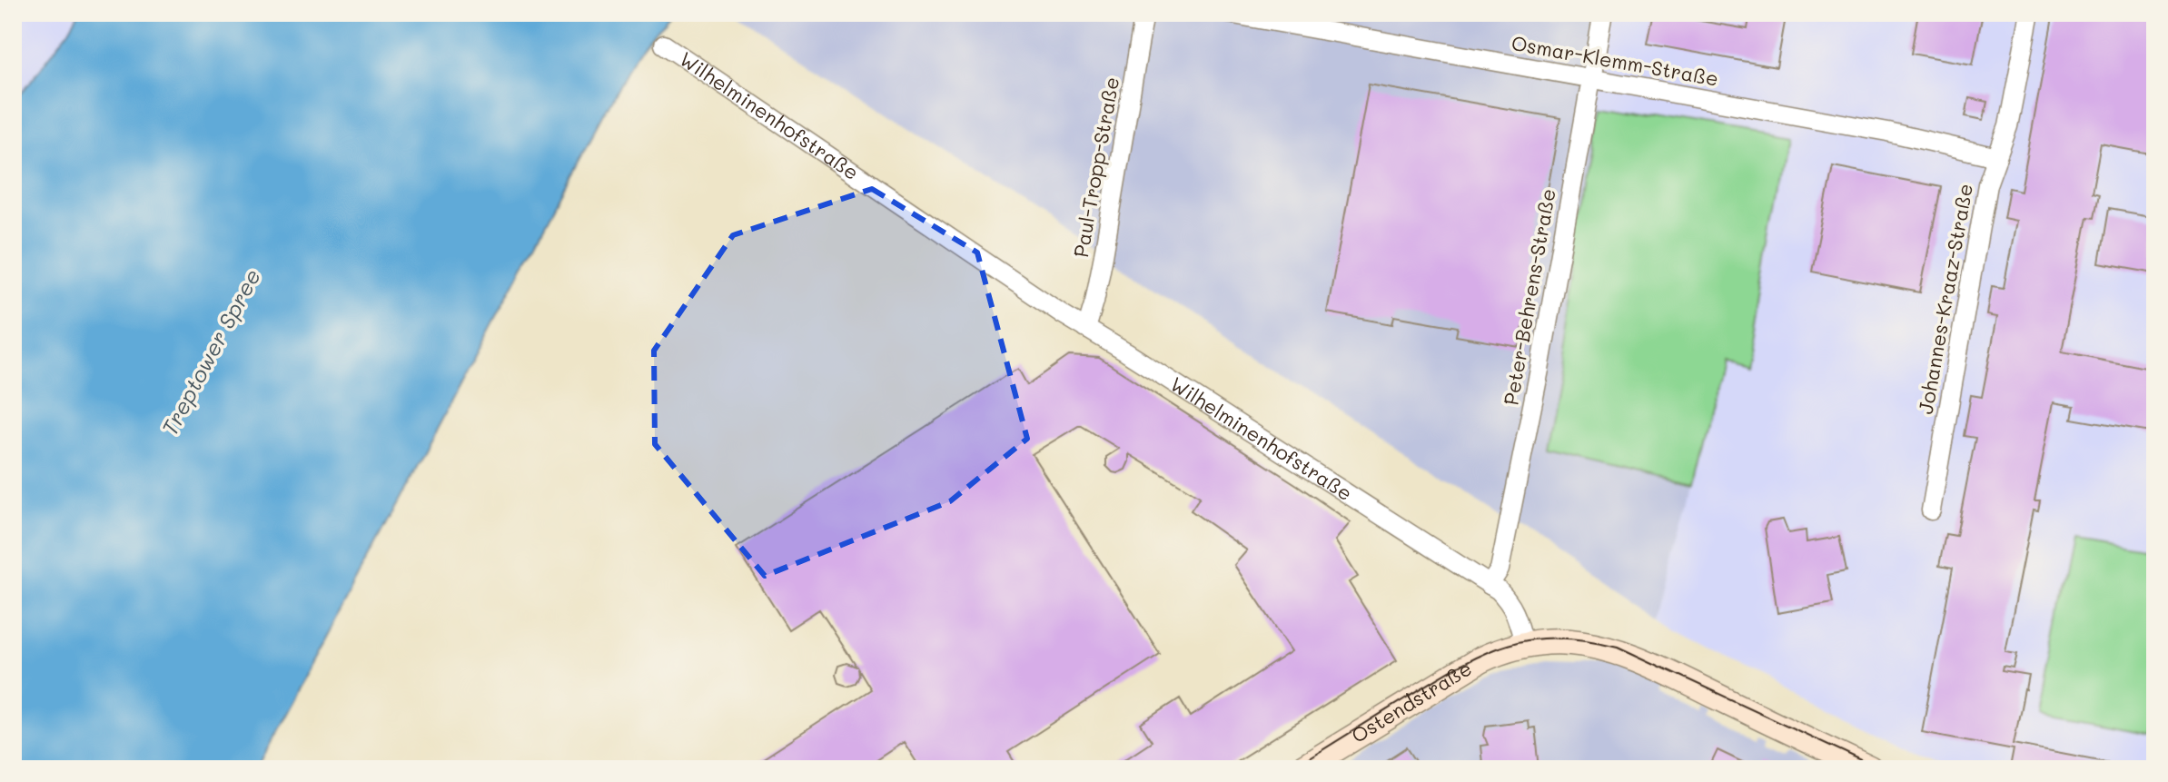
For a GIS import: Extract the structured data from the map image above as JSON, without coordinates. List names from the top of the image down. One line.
{"streets":{"street":["Osmar-Klemm-Straße","Wilhelminenhofstraße","Paul-Tropp-Straße","Peter-Behrens-Straße","Johannes-Kraaz-Straße","Ostendstraße"]},"crossings":[["Osmar-Klemm-Straße","Peter-Behrens-Straße"],["Osmar-Klemm-Straße","Johannes-Kraaz-Straße"],["Wilhelminenhofstraße","Paul-Tropp-Straße"],["Wilhelminenhofstraße","Peter-Behrens-Straße"],["Wilhelminenhofstraße","Ostendstraße"]],"water":["Treptower Spree"]}
